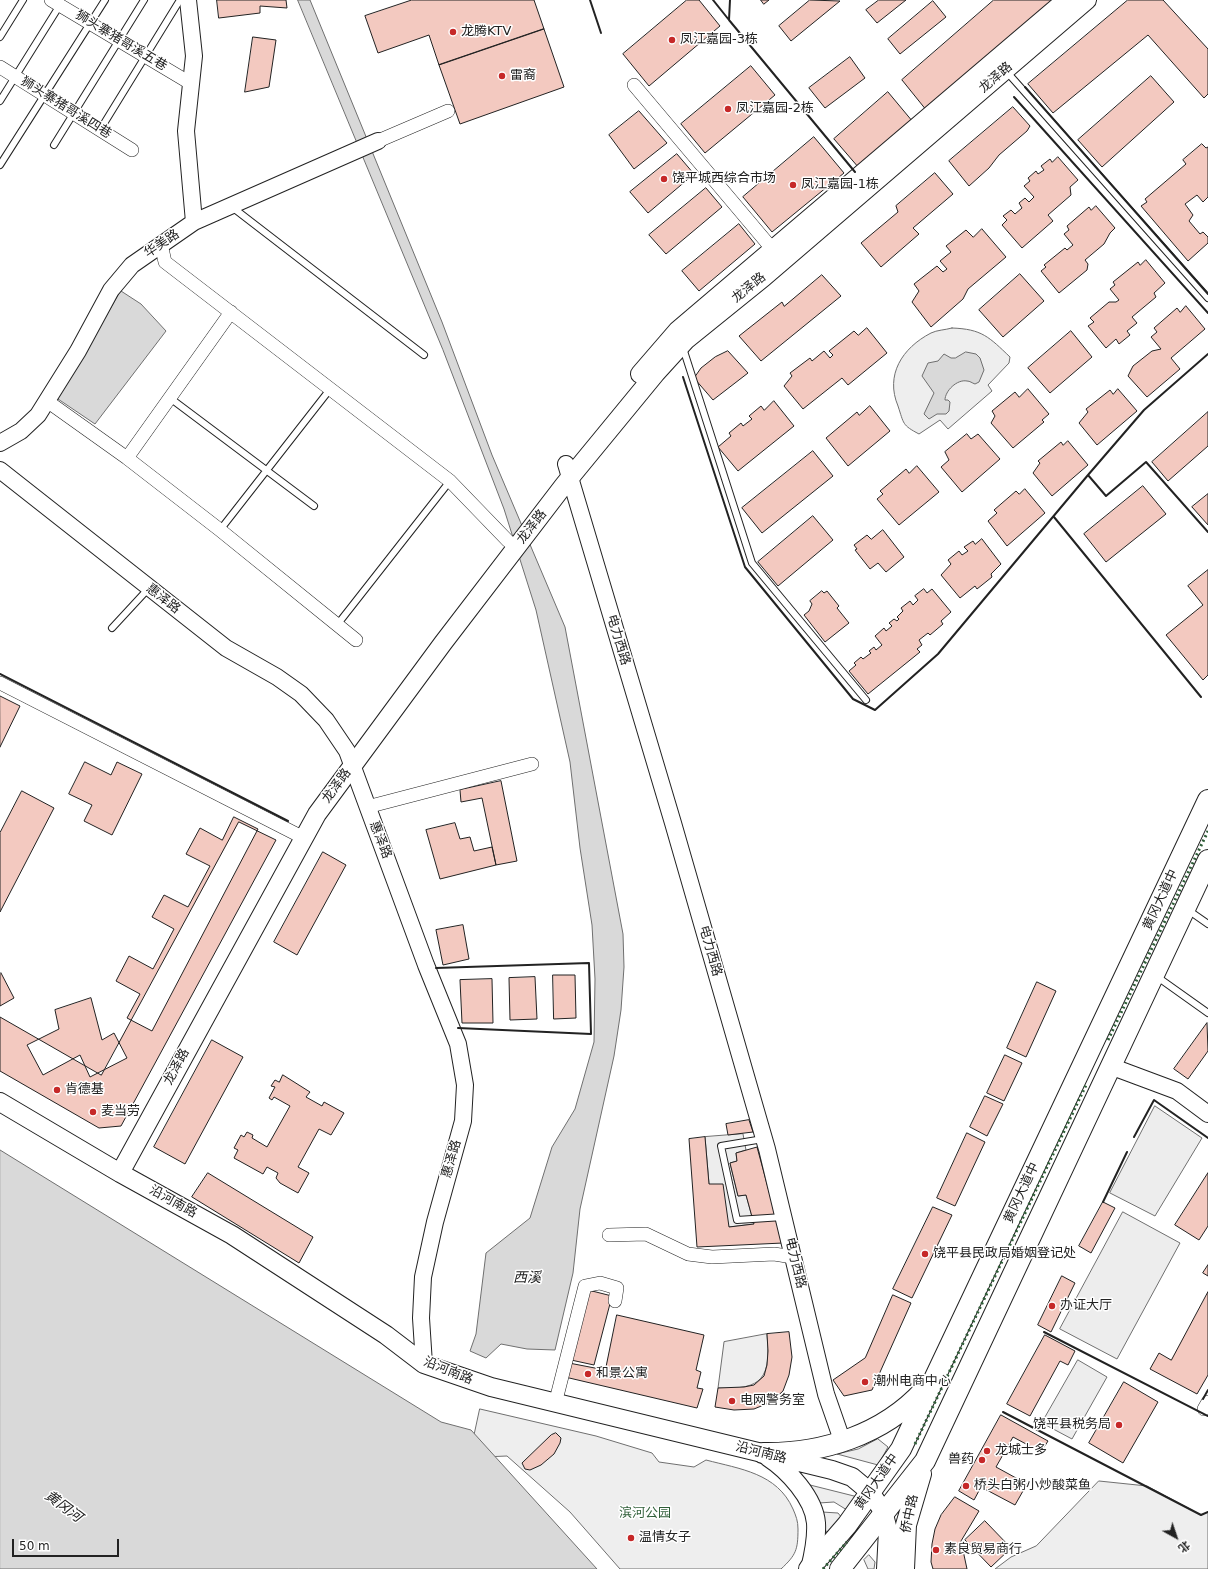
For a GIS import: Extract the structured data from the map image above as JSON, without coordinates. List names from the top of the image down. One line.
{"streets":{"main road":["龙泽路","黄冈大道中","沿河南路","侨中路"],"street":["狮头寨猪哥溪五巷","狮头寨猪哥溪四巷","华美路","惠泽路","电力西路"]},"crossings":[["狮头寨猪哥溪五巷","华美路"],["龙泽路","惠泽路"],["龙泽路","电力西路"],["龙泽路","沿河南路"],["惠泽路","沿河南路"],["黄冈大道中","沿河南路"],["黄冈大道中","侨中路"]],"water":["西溪","黄冈河"],"parks":["滨河公园"],"places":["龙腾KTV","凤江嘉园-3栋","雷裔","凤江嘉园-2栋","饶平城西综合市场","凤江嘉园-1栋","肯德基","麦当劳","饶平县民政局婚姻登记处","办证大厅","和景公寓","潮州电商中心","电网警务室","饶平县税务局","龙城士多","兽药","桥头白粥小炒酸菜鱼","温情女子","素良贸易商行"],"scale_bar":"50 m","north":"bottom right"}
